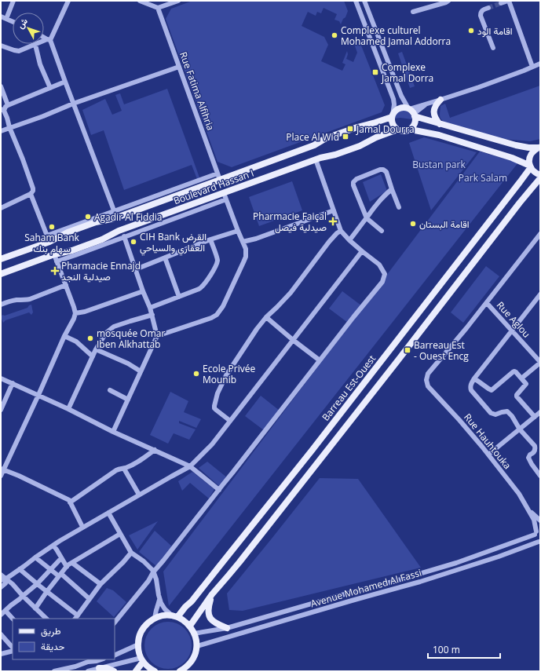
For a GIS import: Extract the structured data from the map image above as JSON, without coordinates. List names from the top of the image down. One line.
{"streets":{"main road":["Boulevard Hassan I","Barreau Est-Ouest"],"street":["Rue Fatima Alfihria","Rue Aglou","Rue Hauhtouka","Avenue Mohamed Al Fassi"]},"crossings":[["Rue Fatima Alfihria","Boulevard Hassan I"],["Rue Aglou","Rue Hauhtouka"],["Rue Hauhtouka","Avenue Mohamed Al Fassi"]],"parks":["Bustan park","Park Salam"],"places":{"other":["اقامة الود","Complexe culturel Mohamed Jamal Addorra","Agadir Al Fiddia","اقامة البستان","Saham Bank سهام بنك","CIH Bank القرض العقاري والسياحي","mosquée Omar Iben Alkhattab","Ecole Privée Mounib"],"transit":["Complexe Jamal Dorra","Jamal Dourra","Place Al Wid","Barreau Est - Ouest Encg"],"health":["Pharmacie Faiçal صيدلية فيصل","Pharmacie Ennajd صيدلية النجد"]},"legend":["طريق","حديقة"],"scale_bar":"100 m","north":"top left"}
